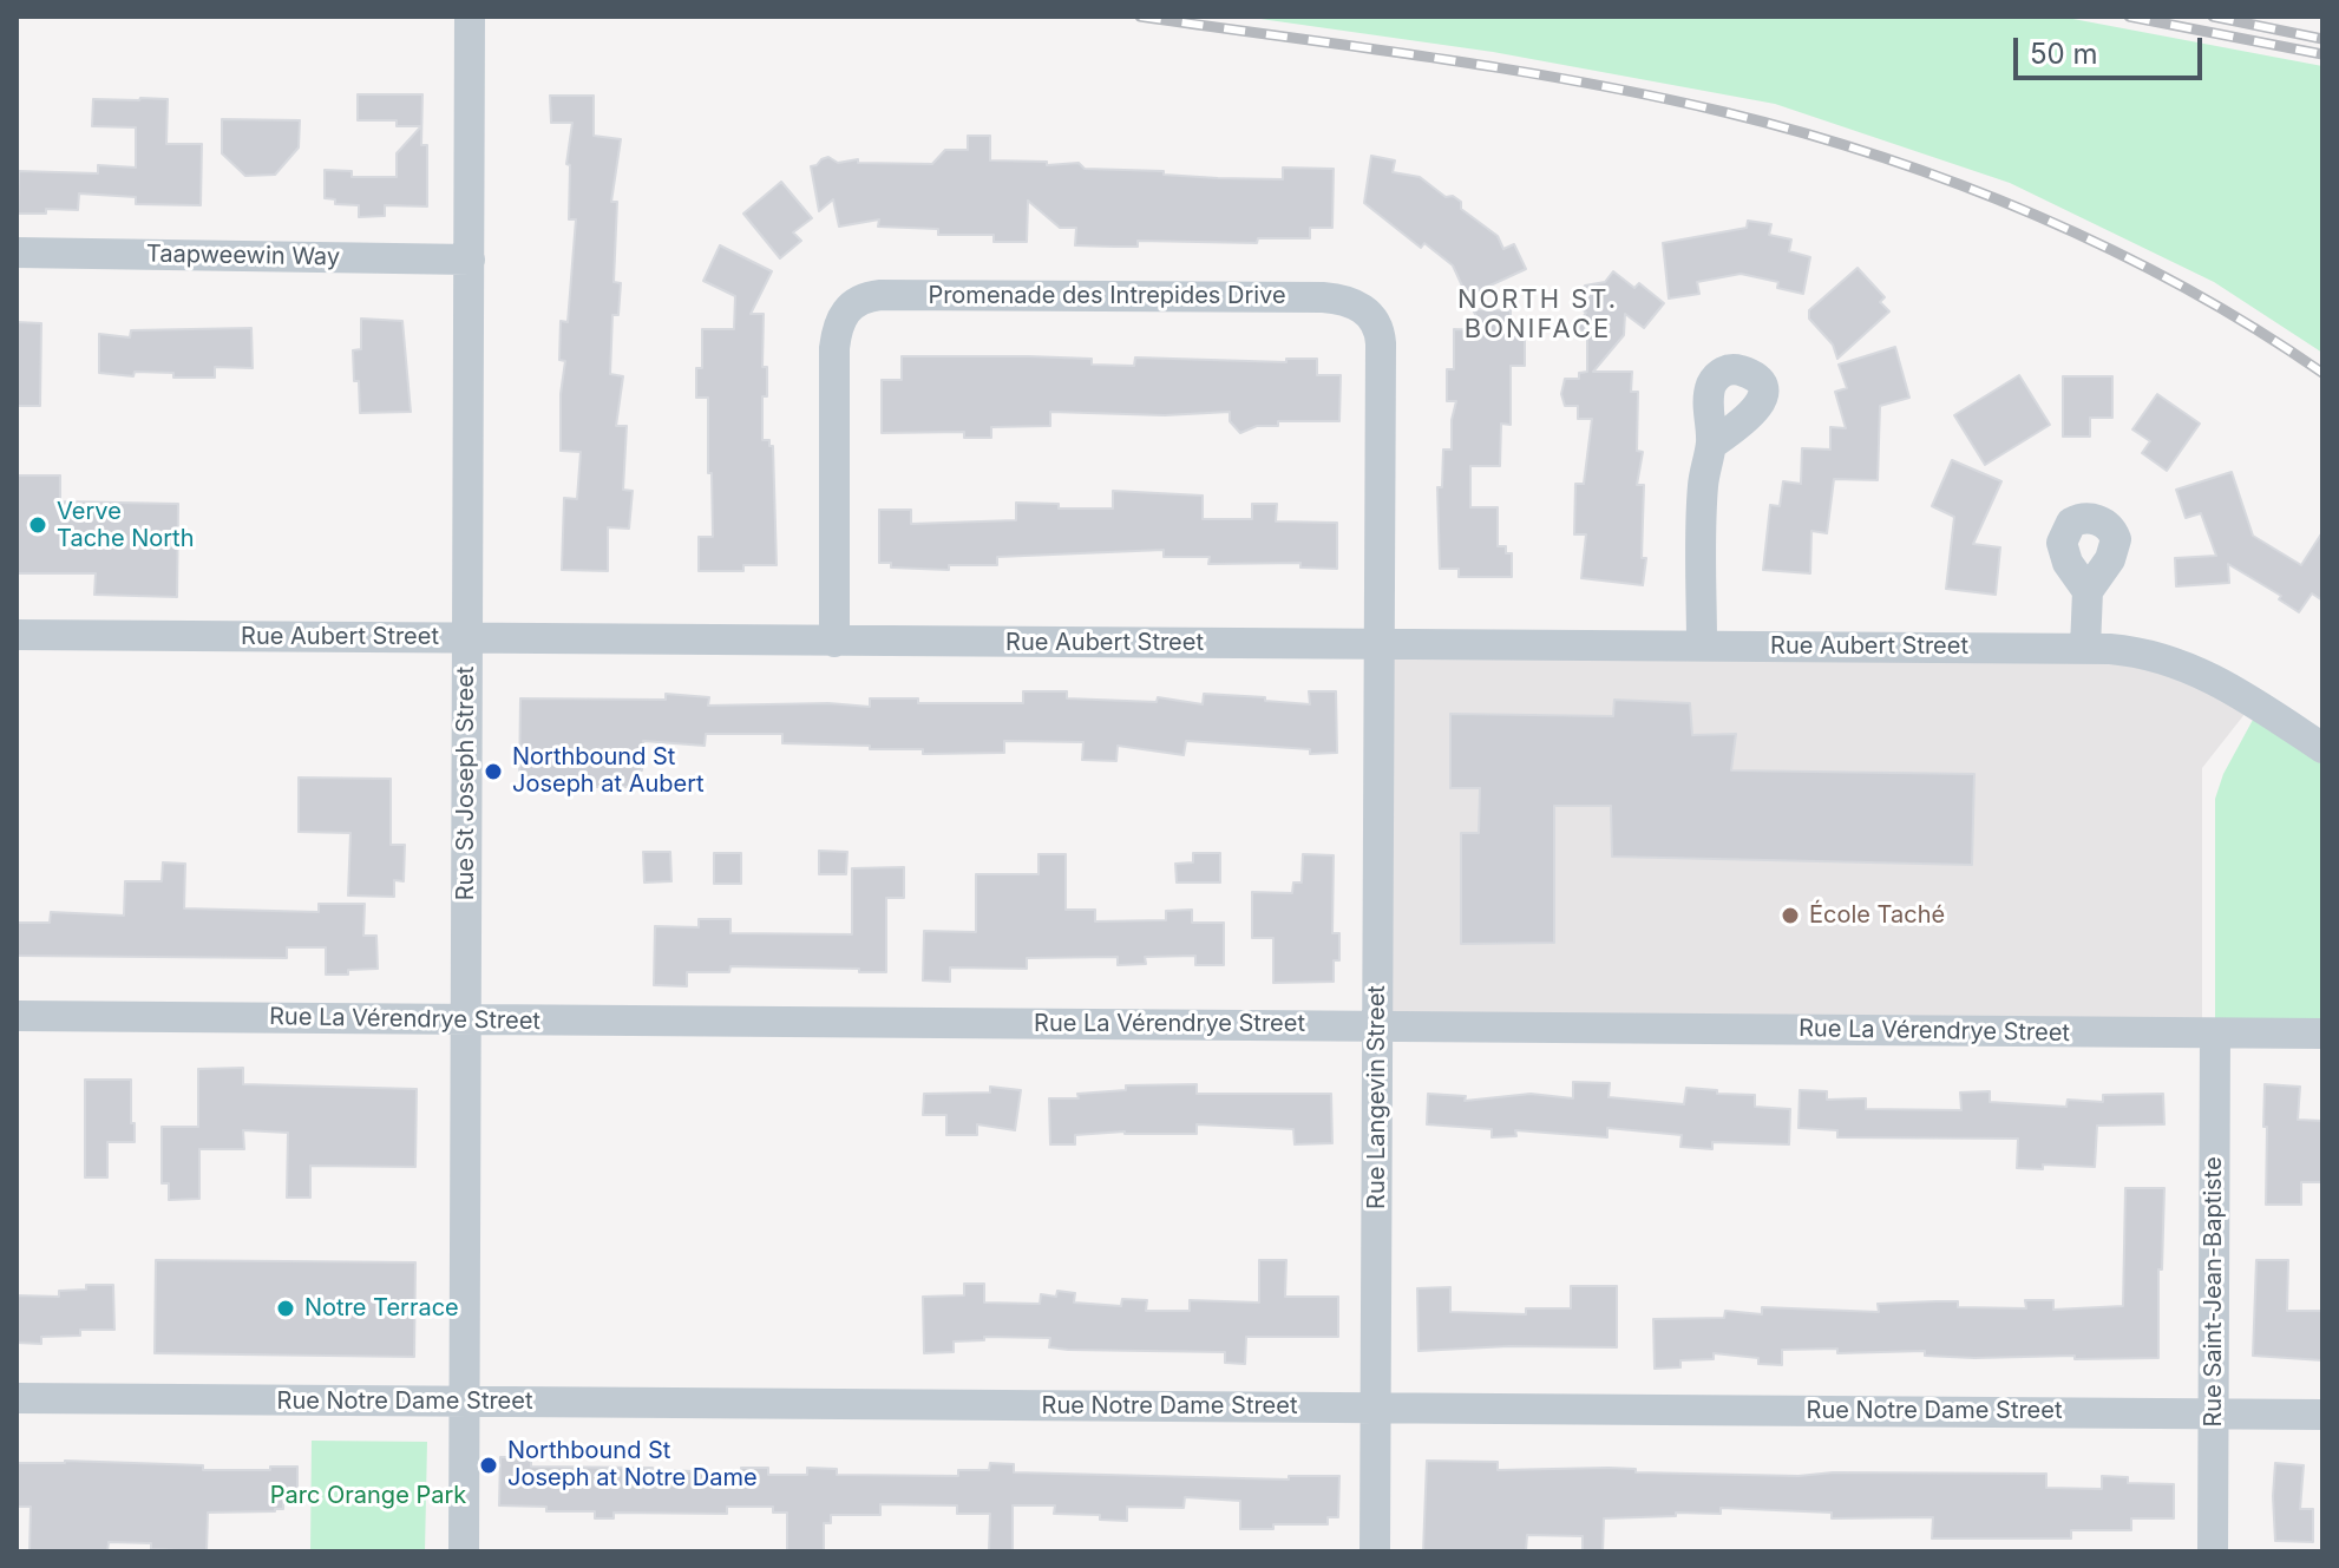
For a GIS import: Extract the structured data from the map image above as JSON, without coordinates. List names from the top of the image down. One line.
{"streets":{"street":["Taapweewin Way","Promenade des Intrepides Drive","Rue Aubert Street","Rue St Joseph Street","Rue La Vérendrye Street","Rue Langevin Street","Rue Saint-Jean-Baptiste","Rue Notre Dame Street"]},"crossings":[["Taapweewin Way","Rue St Joseph Street"],["Promenade des Intrepides Drive","Rue Aubert Street"],["Promenade des Intrepides Drive","Rue Langevin Street"],["Rue Aubert Street","Rue St Joseph Street"],["Rue Aubert Street","Rue Langevin Street"],["Rue St Joseph Street","Rue La Vérendrye Street"],["Rue St Joseph Street","Rue Notre Dame Street"],["Rue La Vérendrye Street","Rue Langevin Street"],["Rue La Vérendrye Street","Rue Saint-Jean-Baptiste"],["Rue Langevin Street","Rue Notre Dame Street"],["Rue Saint-Jean-Baptiste","Rue Notre Dame Street"]],"districts":["NORTH ST. BONIFACE"],"parks":["Parc Orange Park"],"places":["Verve Tache North","Northbound St Joseph at Aubert","École Taché","Notre Terrace","Northbound St Joseph at Notre Dame"],"scale_bar":"50 m"}
